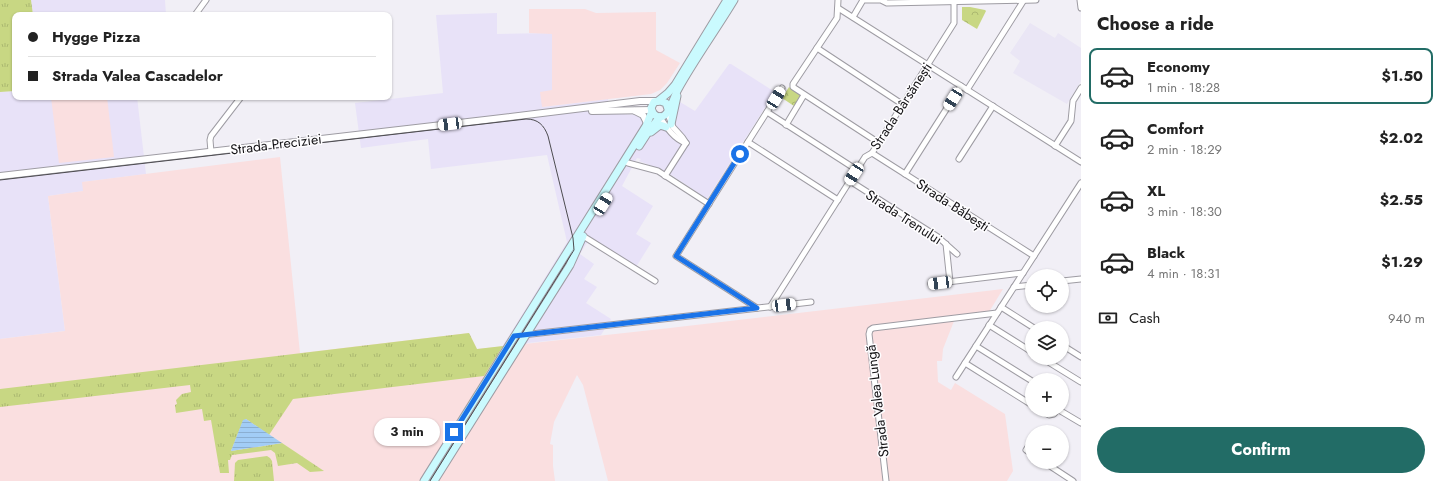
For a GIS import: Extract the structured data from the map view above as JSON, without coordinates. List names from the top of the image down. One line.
{"streets":{"street":["Strada Bârsănești","Strada Preciziei","Strada Băbești","Strada Trenului","Strada Valea Lungă"]},"crossings":[["Strada Bârsănești","Strada Băbești"],["Strada Bârsănești","Strada Trenului"]],"page":{"heading":"Choose a ride","banner":["Hygge Pizza","Strada Valea Cascadelor"],"list":[{"name":"Economy","note":"1 min · 18:28","value":"$1.50"},{"name":"Comfort","note":"2 min · 18:29","value":"$2.02"},{"name":"XL","note":"3 min · 18:30","value":"$2.55"},{"name":"Black","note":"4 min · 18:31","value":"$1.29"}],"map_buttons":["+","−"],"pay":["Cash","940 m"],"bubble":"3 min","buttons":"Confirm"}}
